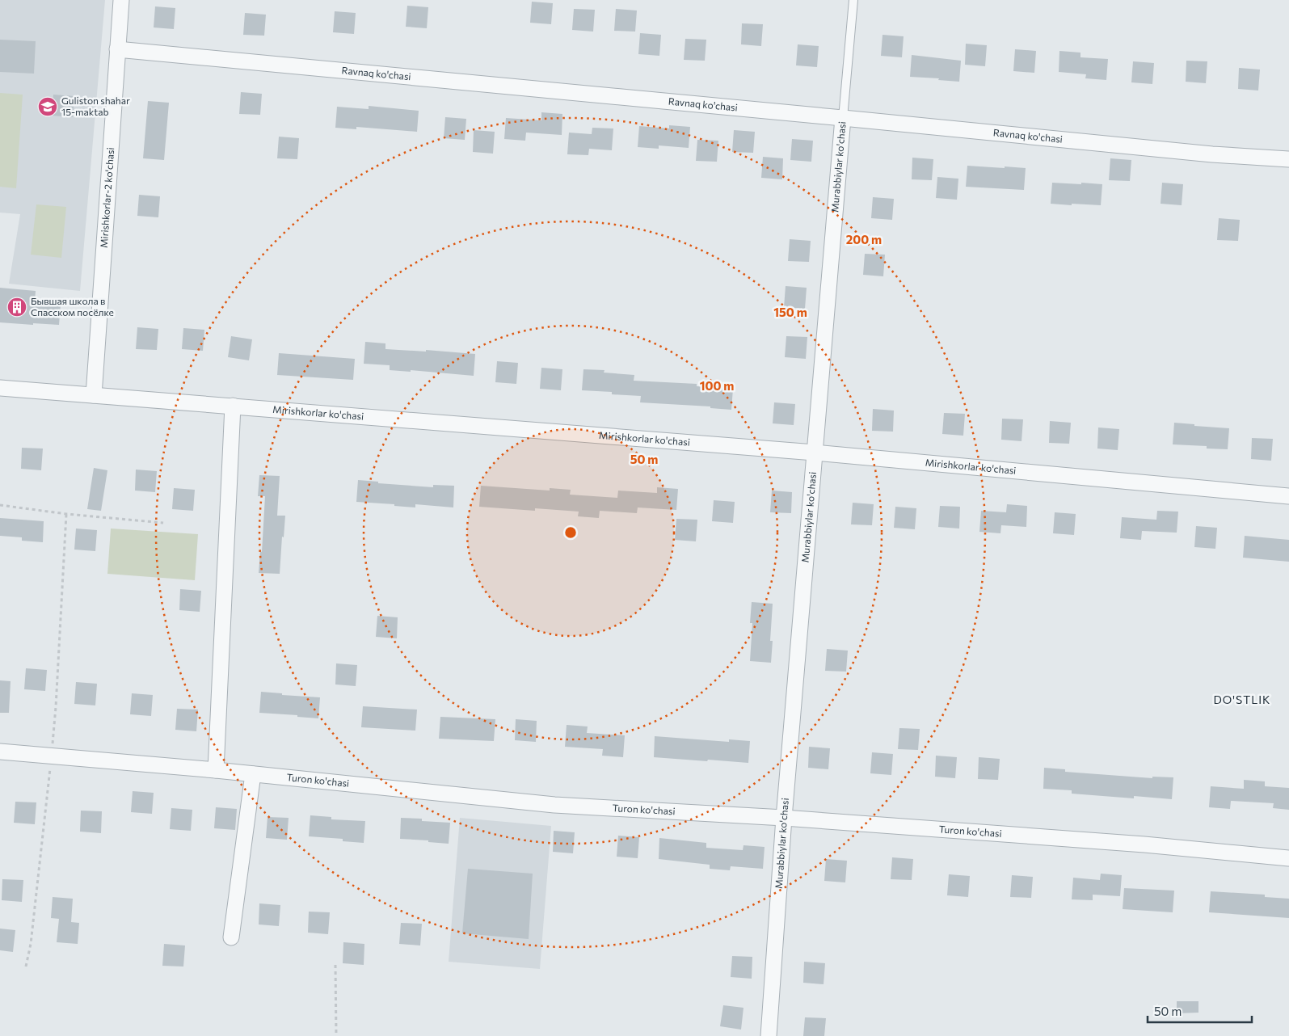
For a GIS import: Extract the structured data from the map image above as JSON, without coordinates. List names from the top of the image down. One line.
{"streets":{"street":["Ravnaq ko'chasi","Murabbiylar ko'chasi","Mirishkorlar-2 ko'chasi","Mirishkorlar ko'chasi","Turon ko'chasi"]},"crossings":[["Ravnaq ko'chasi","Murabbiylar ko'chasi"],["Ravnaq ko'chasi","Mirishkorlar-2 ko'chasi"],["Murabbiylar ko'chasi","Mirishkorlar ko'chasi"],["Murabbiylar ko'chasi","Turon ko'chasi"],["Mirishkorlar-2 ko'chasi","Mirishkorlar ko'chasi"]],"districts":["DO'STLIK"],"places":{"school or university":["Guliston shahar 15-maktab"],"building":["Бывшая школа в Спасском посёлке"]},"scale_bar":"50 m","rings":["200 m","150 m","100 m","50 m"]}
